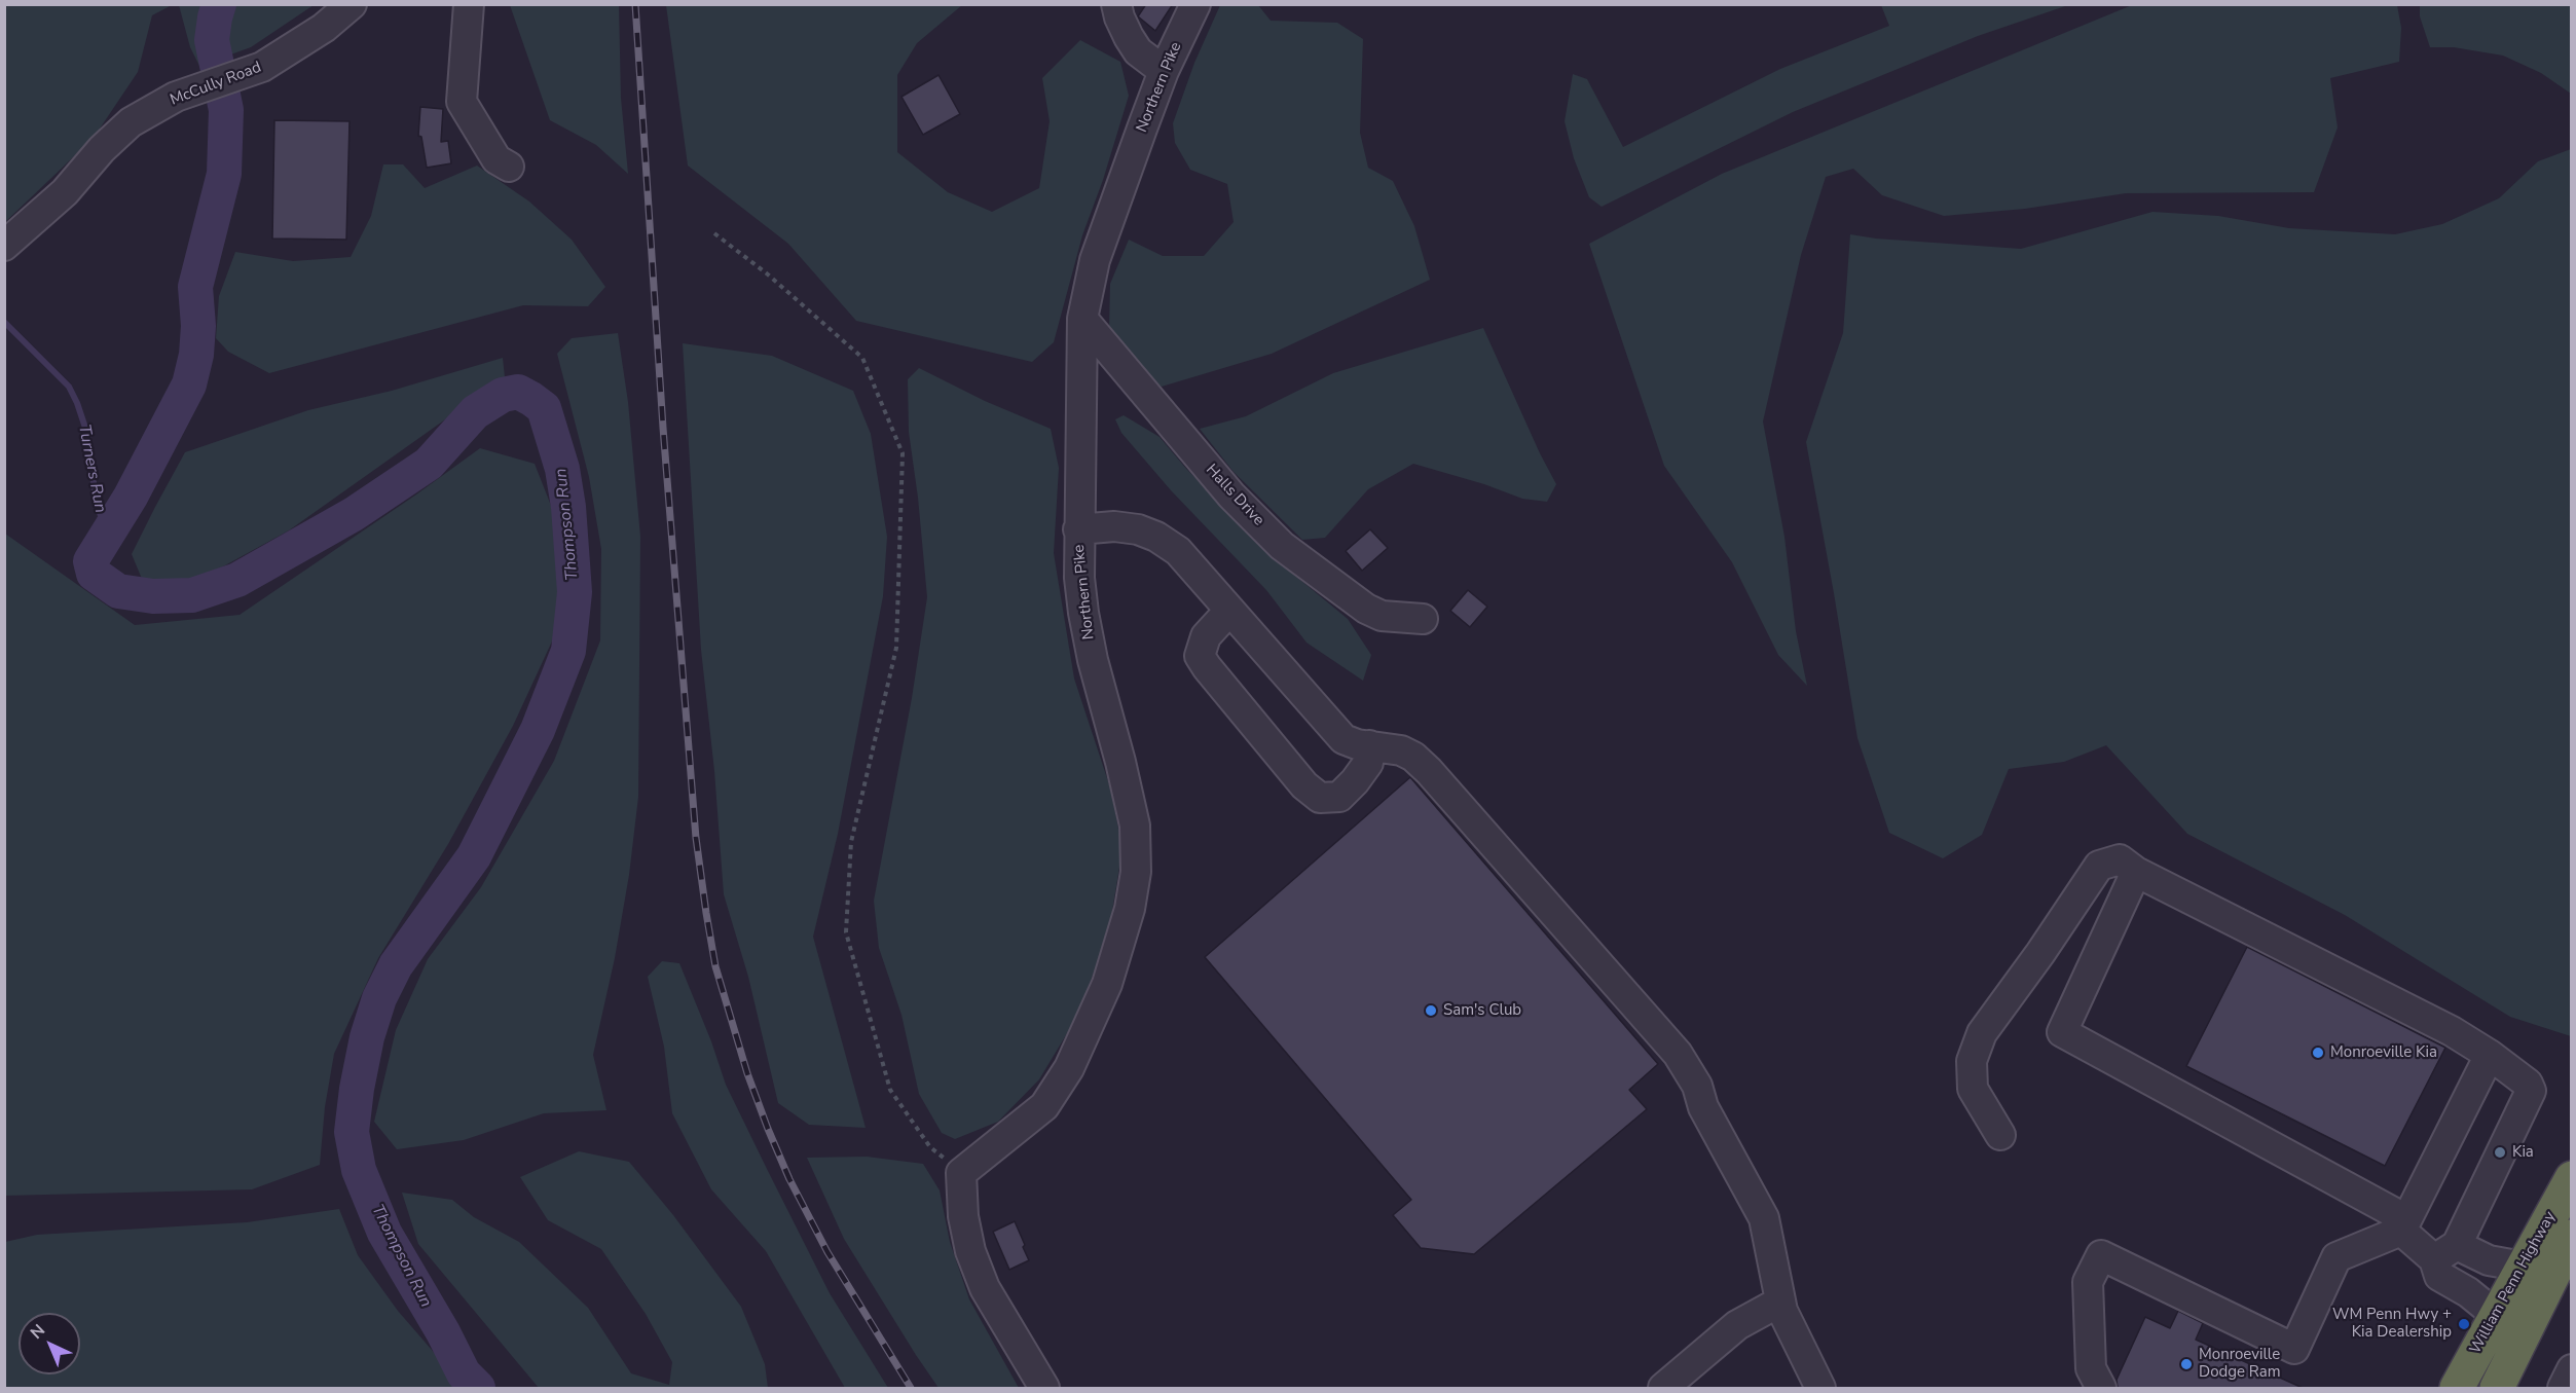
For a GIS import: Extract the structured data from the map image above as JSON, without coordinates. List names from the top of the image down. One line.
{"streets":{"highway":["William Penn Highway"],"street":["McCully Road","Northern Pike","Halls Drive"]},"crossings":[["Northern Pike","Halls Drive"]],"water":["Turners Run","Thompson Run"],"places":["Sam's Club","Monroeville Kia","Kia","WM Penn Hwy + Kia Dealership","Monroeville Dodge Ram"],"north":"top left"}
